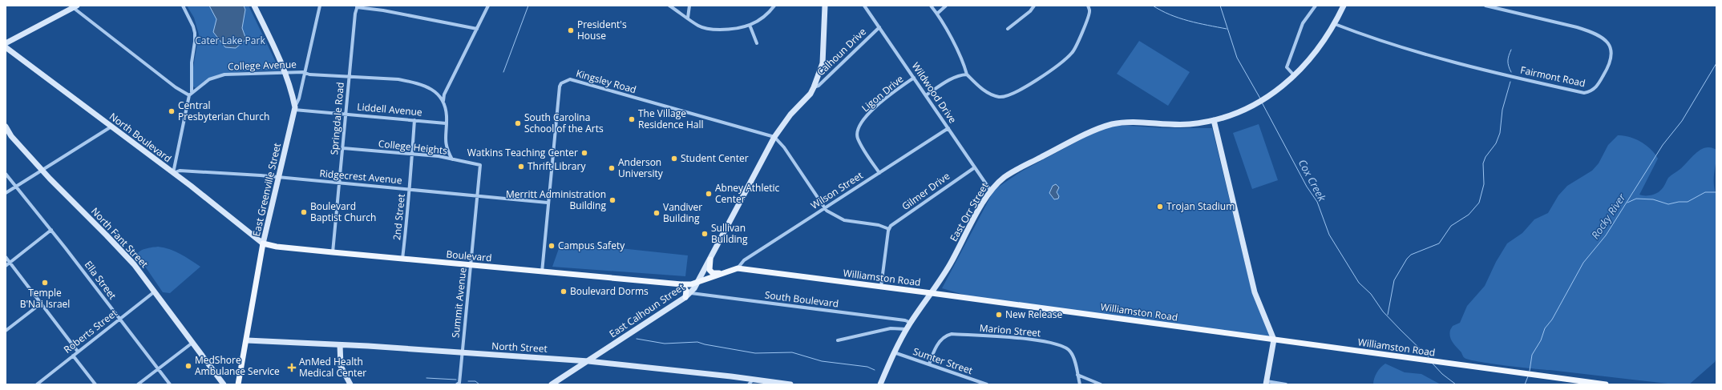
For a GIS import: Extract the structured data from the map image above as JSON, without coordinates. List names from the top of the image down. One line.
{"streets":{"main road":["East Greenville Street","Boulevard","Williamston Road"],"street":["Calhoun Drive","College Avenue","Fairmont Road","Kingsley Road","Wildwood Drive","Ligon Drive","Liddell Avenue","Springdale Road","North Boulevard","College Heights","Ridgecrest Avenue","Wilson Street","Gilmer Drive","East Orr Street","2nd Street","North Fant Street","Ella Street","South Boulevard","Summit Avenue","East Calhoun Street","Marion Street","Roberts Street","North Street","Sumter Street"]},"crossings":[["Calhoun Drive","Wildwood Drive"],["Calhoun Drive","East Calhoun Street"],["College Avenue","Springdale Road"],["College Avenue","East Greenville Street"],["Fairmont Road","East Orr Street"],["Kingsley Road","Ridgecrest Avenue"],["Kingsley Road","Boulevard"],["Kingsley Road","East Calhoun Street"],["Wildwood Drive","Ligon Drive"],["Wildwood Drive","Wilson Street"],["Wildwood Drive","Gilmer Drive"],["Wildwood Drive","East Orr Street"],["Ligon Drive","Wilson Street"],["Liddell Avenue","Springdale Road"],["Liddell Avenue","East Greenville Street"],["Liddell Avenue","2nd Street"],["Springdale Road","College Heights"],["Springdale Road","Ridgecrest Avenue"],["Springdale Road","Boulevard"],["North Boulevard","Ridgecrest Avenue"],["North Boulevard","East Greenville Street"],["North Boulevard","Boulevard"],["College Heights","2nd Street"],["College Heights","Summit Avenue"],["Ridgecrest Avenue","East Greenville Street"],["Ridgecrest Avenue","2nd Street"],["Ridgecrest Avenue","Summit Avenue"],["East Greenville Street","Boulevard"],["East Greenville Street","North Street"],["Wilson Street","Williamston Road"],["East Orr Street","Williamston Road"],["East Orr Street","South Boulevard"],["East Orr Street","Sumter Street"],["2nd Street","Boulevard"],["North Fant Street","Roberts Street"],["Boulevard","Williamston Road"],["Boulevard","Summit Avenue"],["Williamston Road","East Calhoun Street"],["Ella Street","Roberts Street"],["South Boulevard","East Calhoun Street"],["Summit Avenue","North Street"],["East Calhoun Street","North Street"],["Marion Street","Sumter Street"]],"water":["Cox Creek","Rocky River"],"parks":["Cater Lake Park"],"places":{"other":["President's House","Central Presbyterian Church","The Village Residence Hall","South Carolina School of the Arts","Watkins Teaching Center","Student Center","Thrift Library","Anderson University","Abney Athletic Center","Merritt Administration Building","Trojan Stadium","Boulevard Baptist Church","Vandiver Building","Sullivan Building","Campus Safety","Temple B'Nai Israel","Boulevard Dorms","New Release","MedShore Ambulance Service"],"health":["AnMed Health Medical Center"]}}
